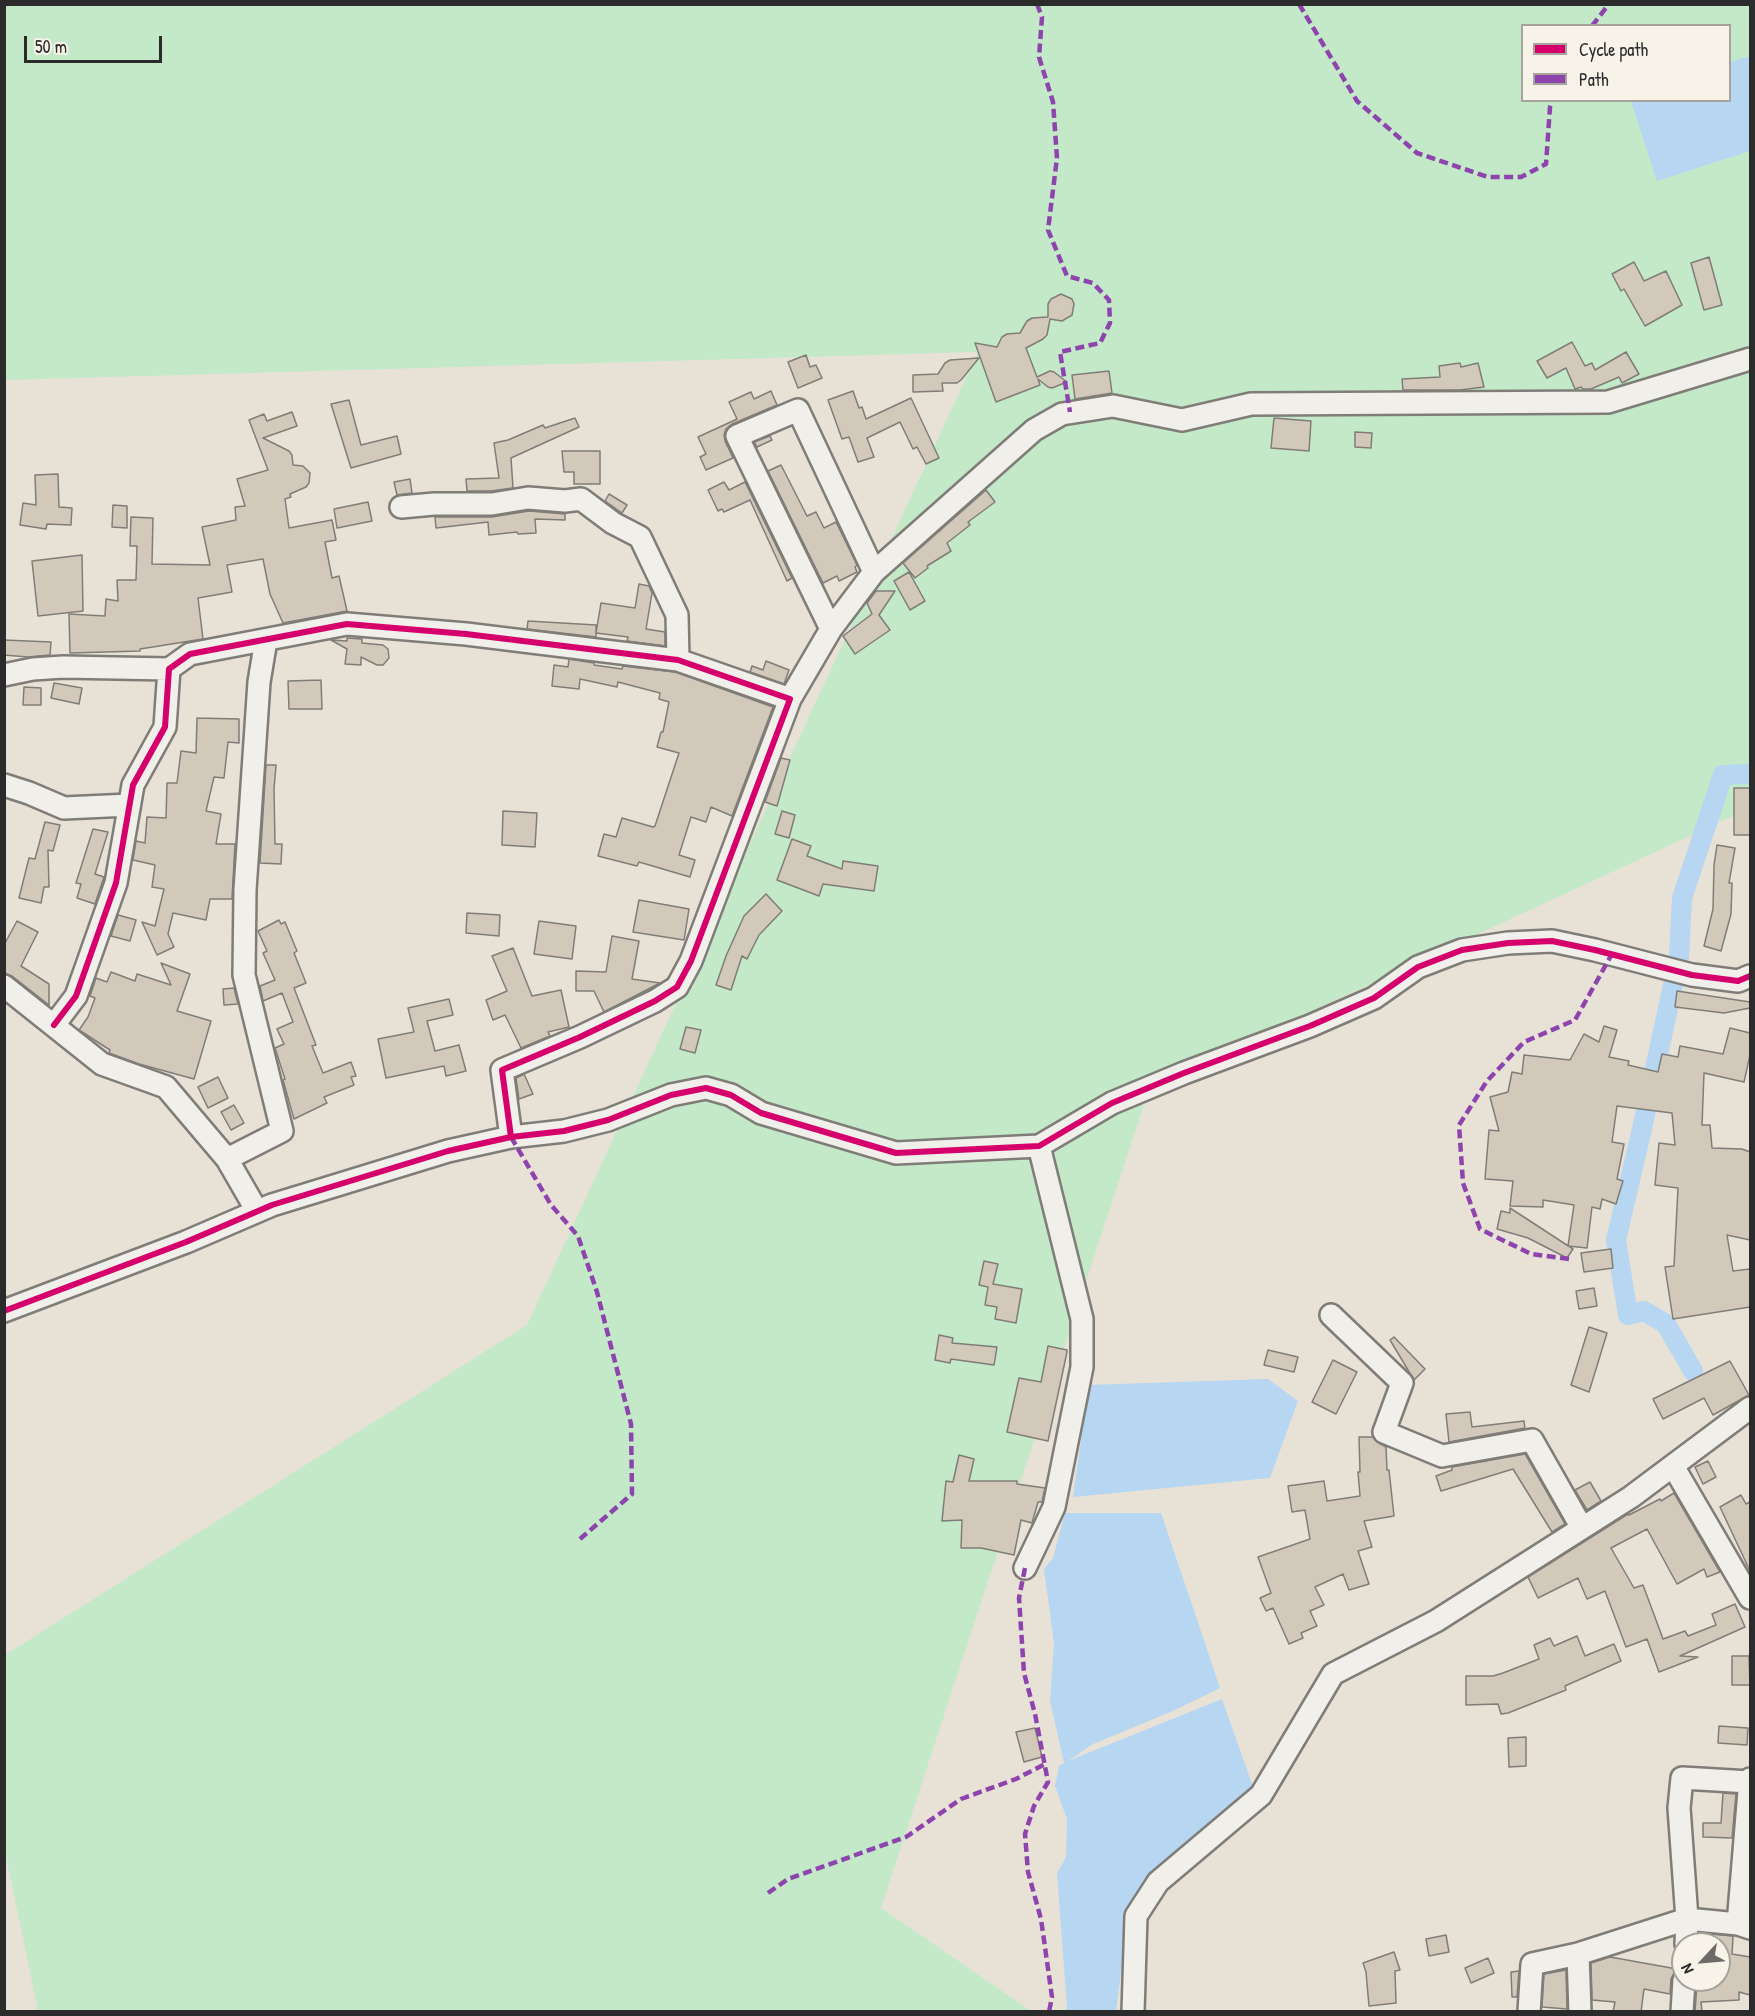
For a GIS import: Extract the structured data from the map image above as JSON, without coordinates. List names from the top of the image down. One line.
{"legend":["Cycle path","Path"],"scale_bar":"50 m","north":"bottom left"}
